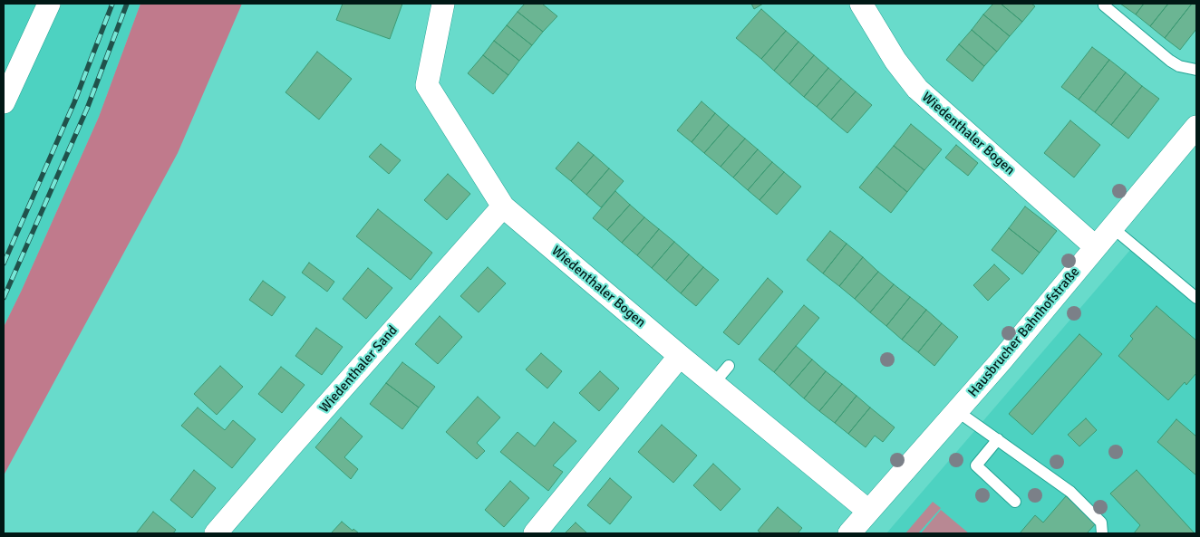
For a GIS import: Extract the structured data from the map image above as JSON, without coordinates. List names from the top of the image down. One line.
{"streets":{"street":["Wiedenthaler Bogen","Hausbrucher Bahnhofstraße","Wiedenthaler Sand"]},"crossings":[["Wiedenthaler Bogen","Hausbrucher Bahnhofstraße"],["Wiedenthaler Bogen","Wiedenthaler Sand"]]}
